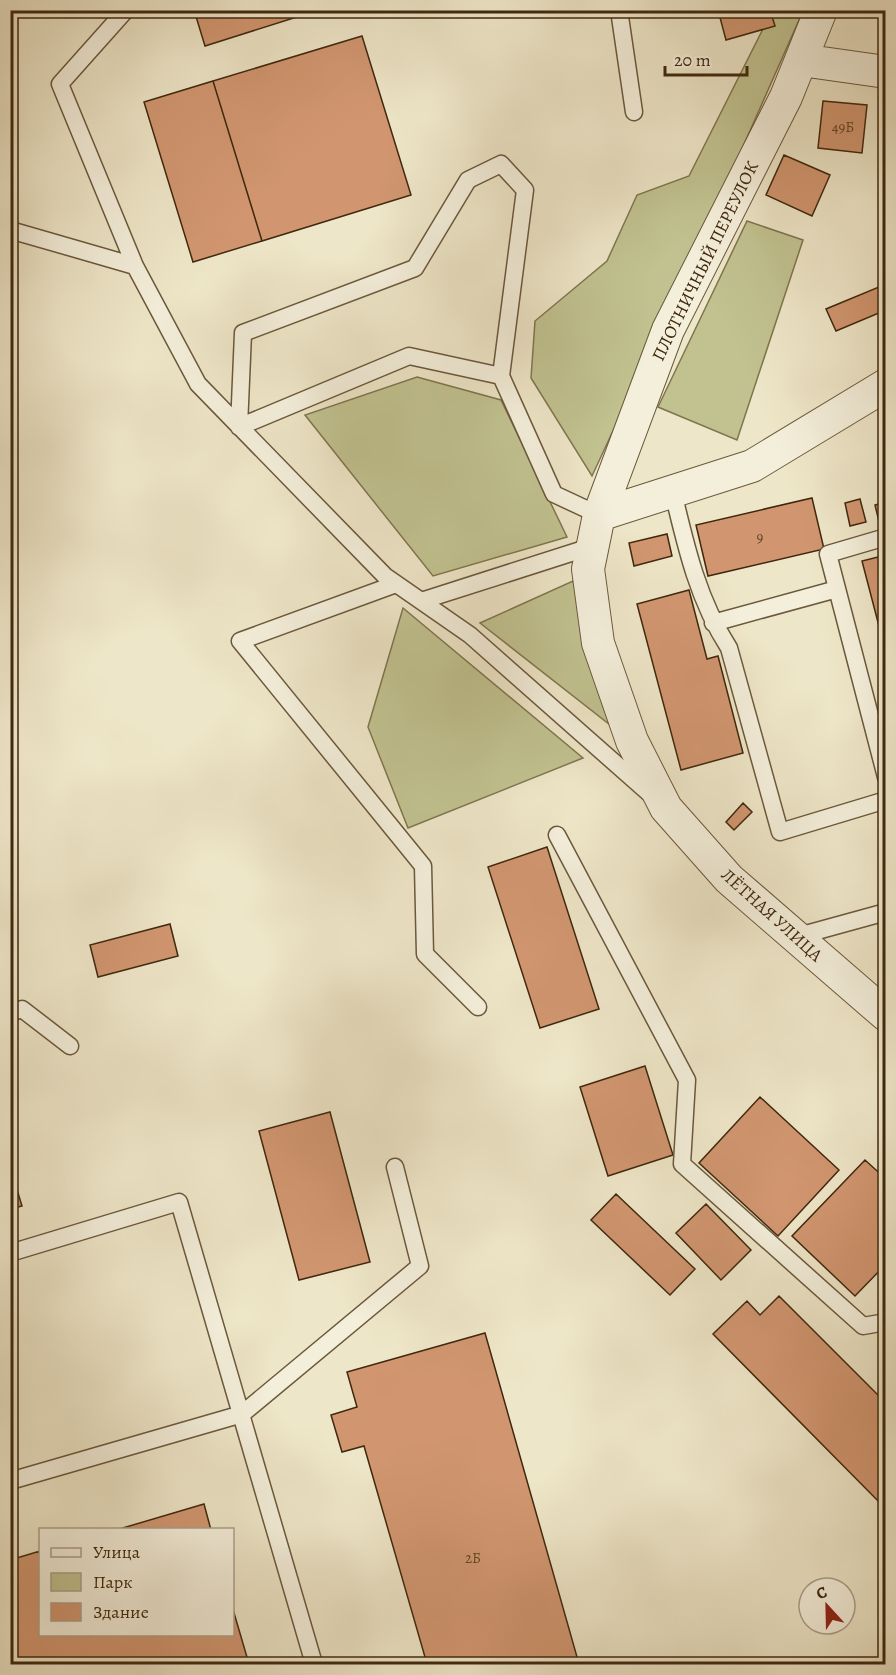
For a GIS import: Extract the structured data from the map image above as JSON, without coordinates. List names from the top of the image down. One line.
{"streets":{"street":["ПЛОТНИЧНЫЙ ПЕРЕУЛОК","ЛЁТНАЯ УЛИЦА"]},"crossings":[["ПЛОТНИЧНЫЙ ПЕРЕУЛОК","ЛЁТНАЯ УЛИЦА"]],"house_numbers":["49Б","9","2Б"],"legend":["Улица","Парк","Здание"],"scale_bar":"20 m","north":"top"}
